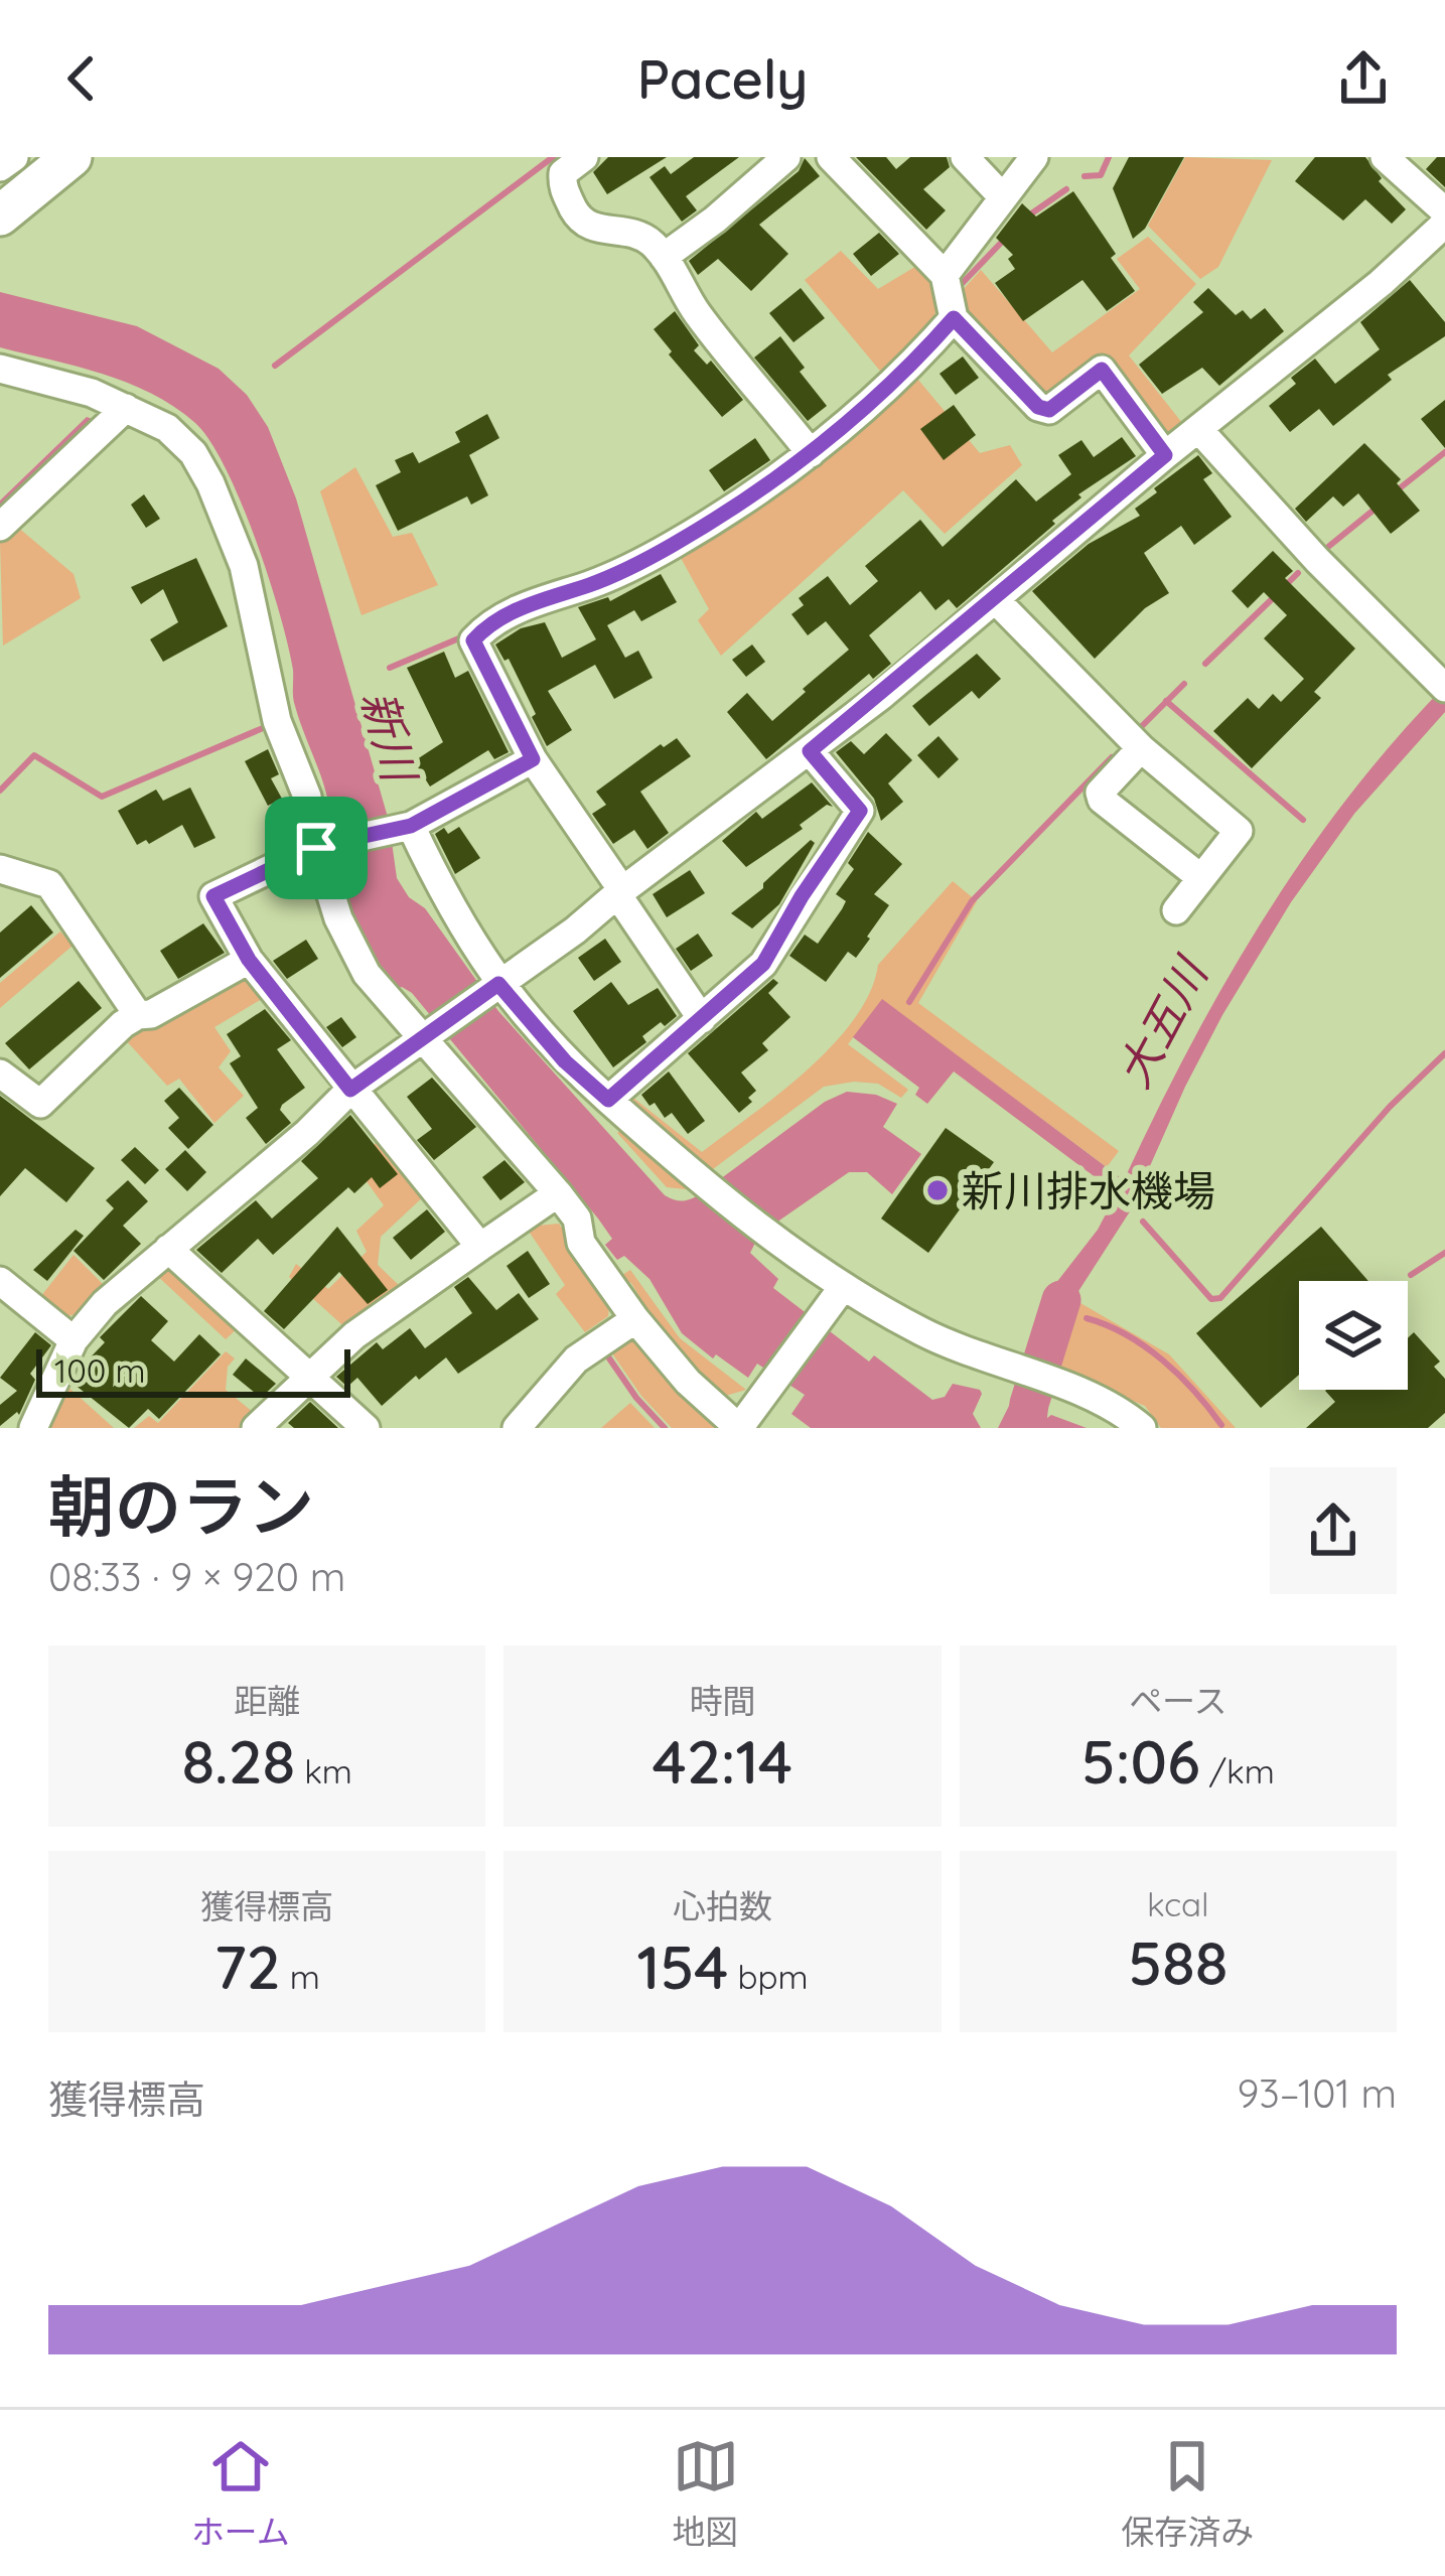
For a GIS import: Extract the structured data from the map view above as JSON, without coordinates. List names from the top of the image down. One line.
{"water":["新川","大五川"],"places":["新川排水機場"],"scale_bar":"100 m","page":{"header":"Pacely","scale":"100 m","heading":["朝のラン","08:33 · 9 × 920 m"],"stats":[["距離","8.28 km"],["時間","42:14"],["ペース","5:06 /km"],["獲得標高","72 m"],["心拍数","154 bpm"],["kcal","588"]],"chart":["獲得標高","93–101 m"],"tabs":["ホーム","地図","保存済み"]}}
